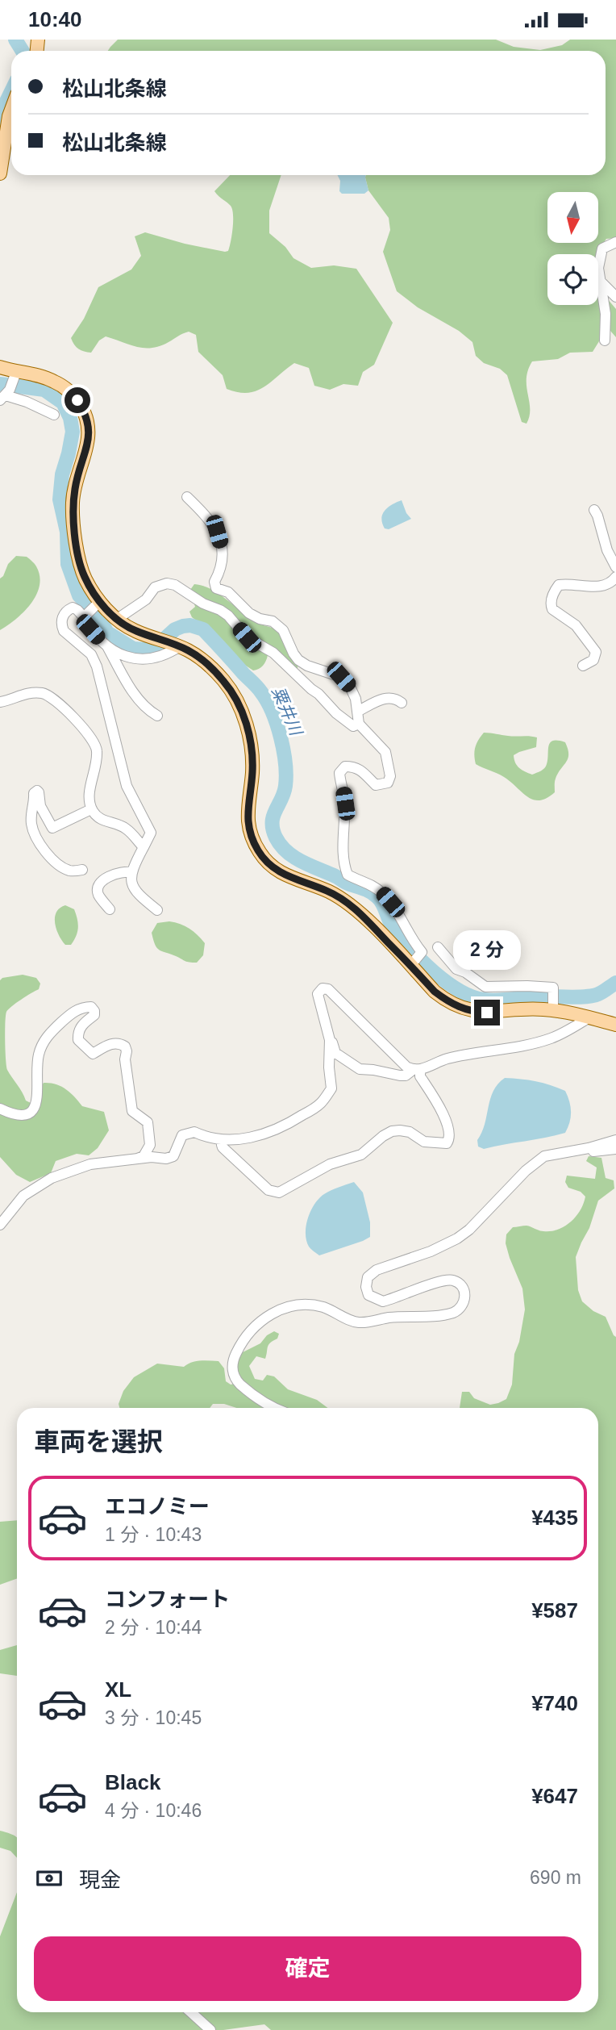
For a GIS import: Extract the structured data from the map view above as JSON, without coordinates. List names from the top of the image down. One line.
{"water":["粟井川"],"north":"bottom","page":{"status":"10:40","banner":["松山北条線","松山北条線"],"bubble":"2 分","heading":"車両を選択","list":[{"name":"エコノミー","note":"1 分 · 10:43","value":"¥435"},{"name":"コンフォート","note":"2 分 · 10:44","value":"¥587"},{"name":"XL","note":"3 分 · 10:45","value":"¥740"},{"name":"Black","note":"4 分 · 10:46","value":"¥647"}],"pay":["現金","690 m"],"buttons":"確定"}}
